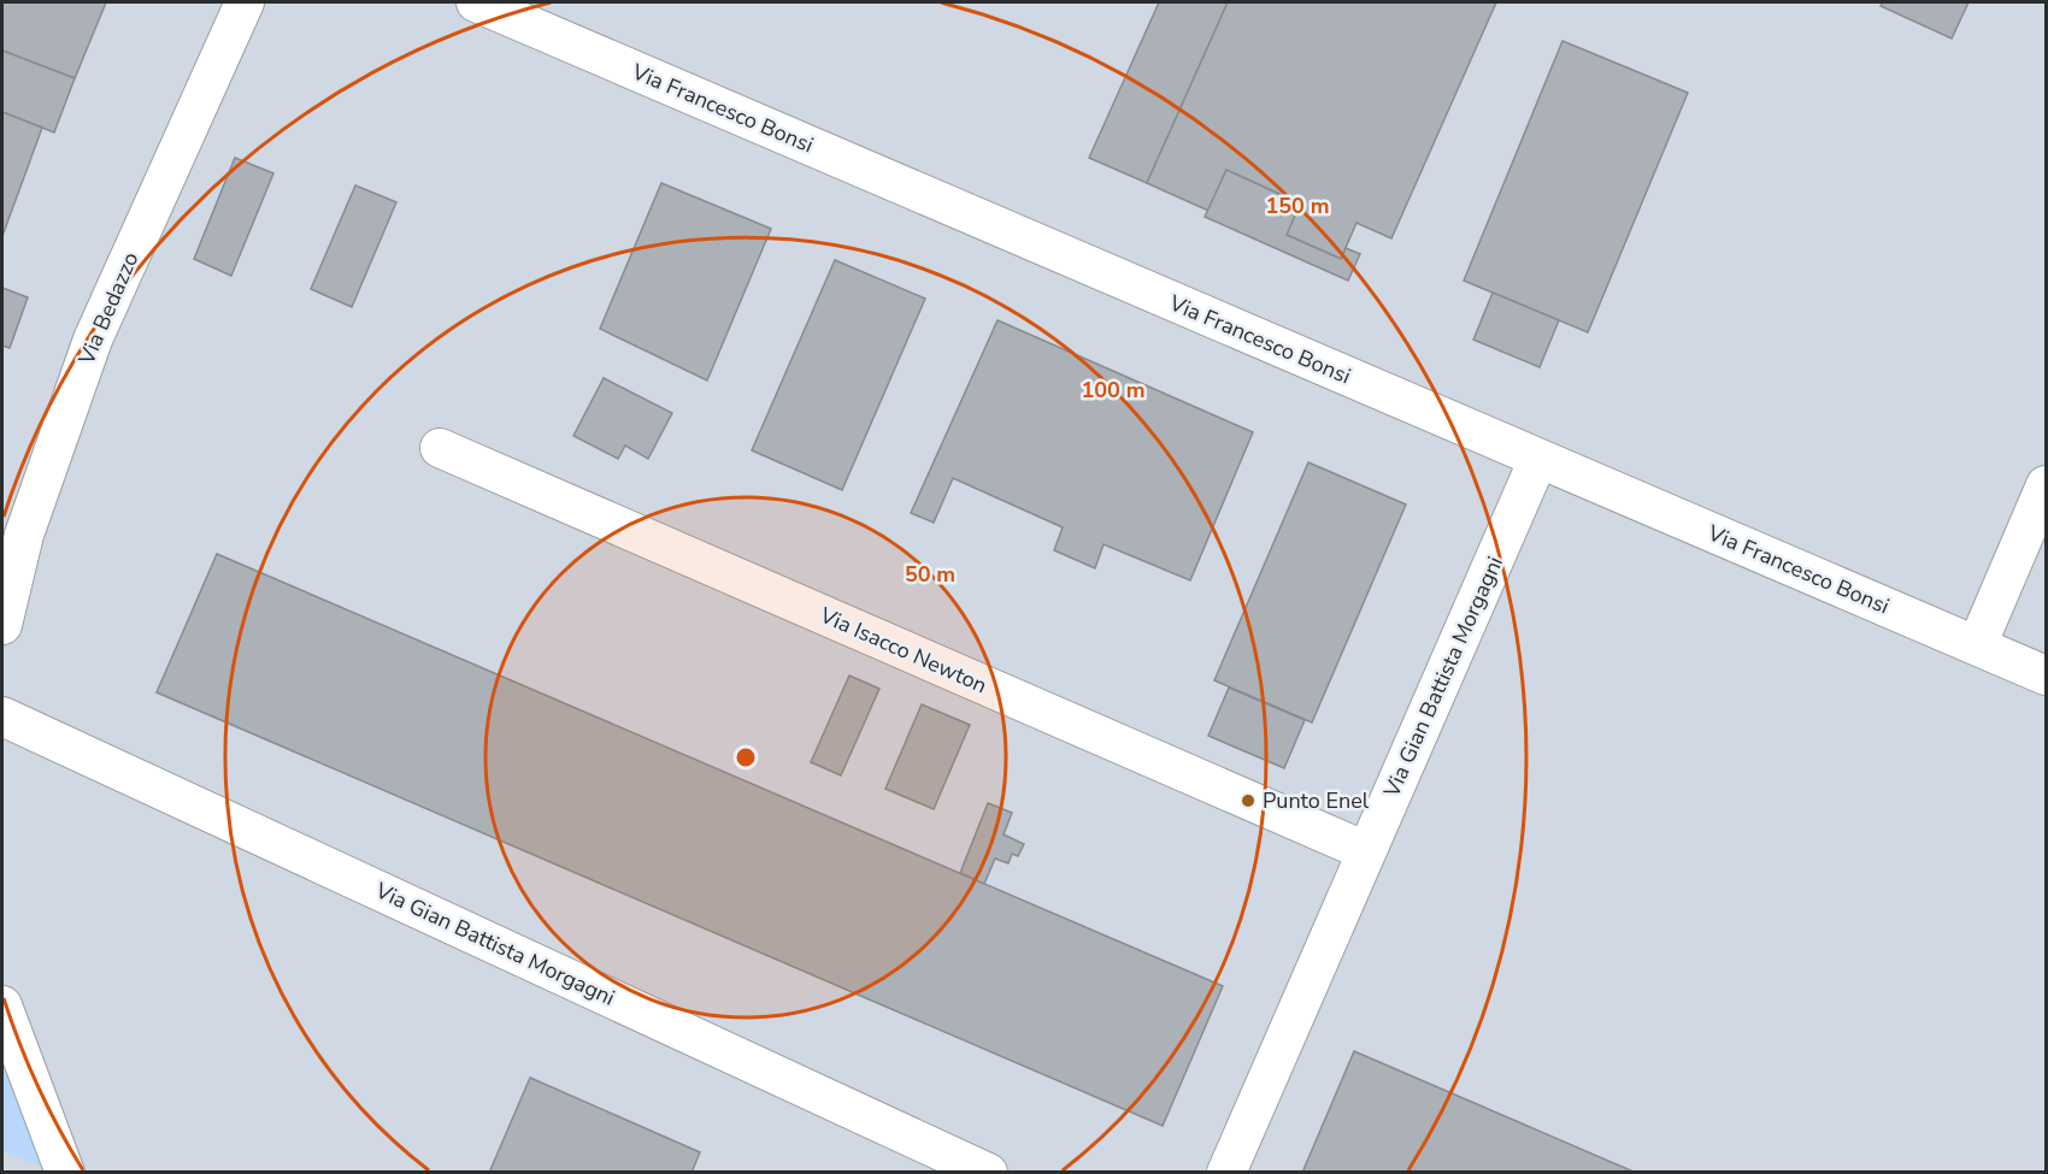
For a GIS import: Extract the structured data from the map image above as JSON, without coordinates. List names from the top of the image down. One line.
{"streets":{"street":["Via Francesco Bonsi","Via Bedazzo","Via Isacco Newton","Via Gian Battista Morgagni"]},"crossings":[["Via Francesco Bonsi","Via Gian Battista Morgagni"],["Via Isacco Newton","Via Gian Battista Morgagni"]],"places":["Punto Enel"],"rings":["150 m","100 m","50 m"]}
